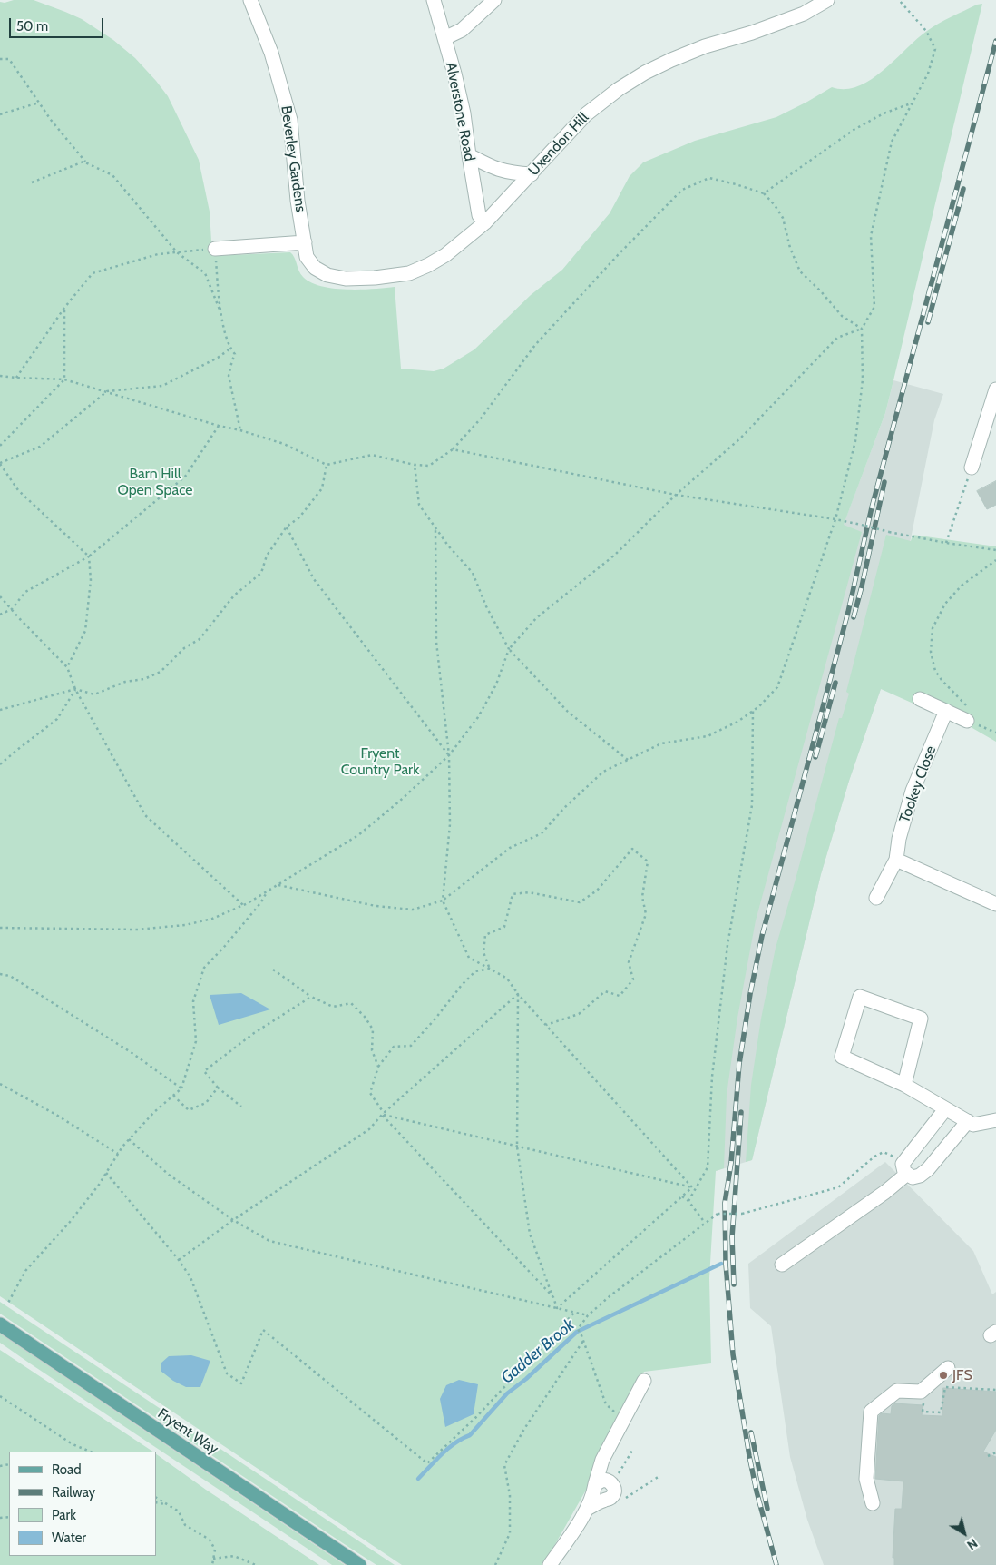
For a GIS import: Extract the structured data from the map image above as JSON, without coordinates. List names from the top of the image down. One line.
{"streets":{"main road":["Fryent Way"],"street":["Alverstone Road","Uxendon Hill","Beverley Gardens","Tookey Close"]},"crossings":[["Alverstone Road","Uxendon Hill"],["Uxendon Hill","Beverley Gardens"]],"water":["Gadder Brook"],"parks":["Barn Hill Open Space","Fryent Country Park"],"places":["JFS"],"legend":["Road","Railway","Park","Water"],"scale_bar":"50 m","north":"bottom right"}
